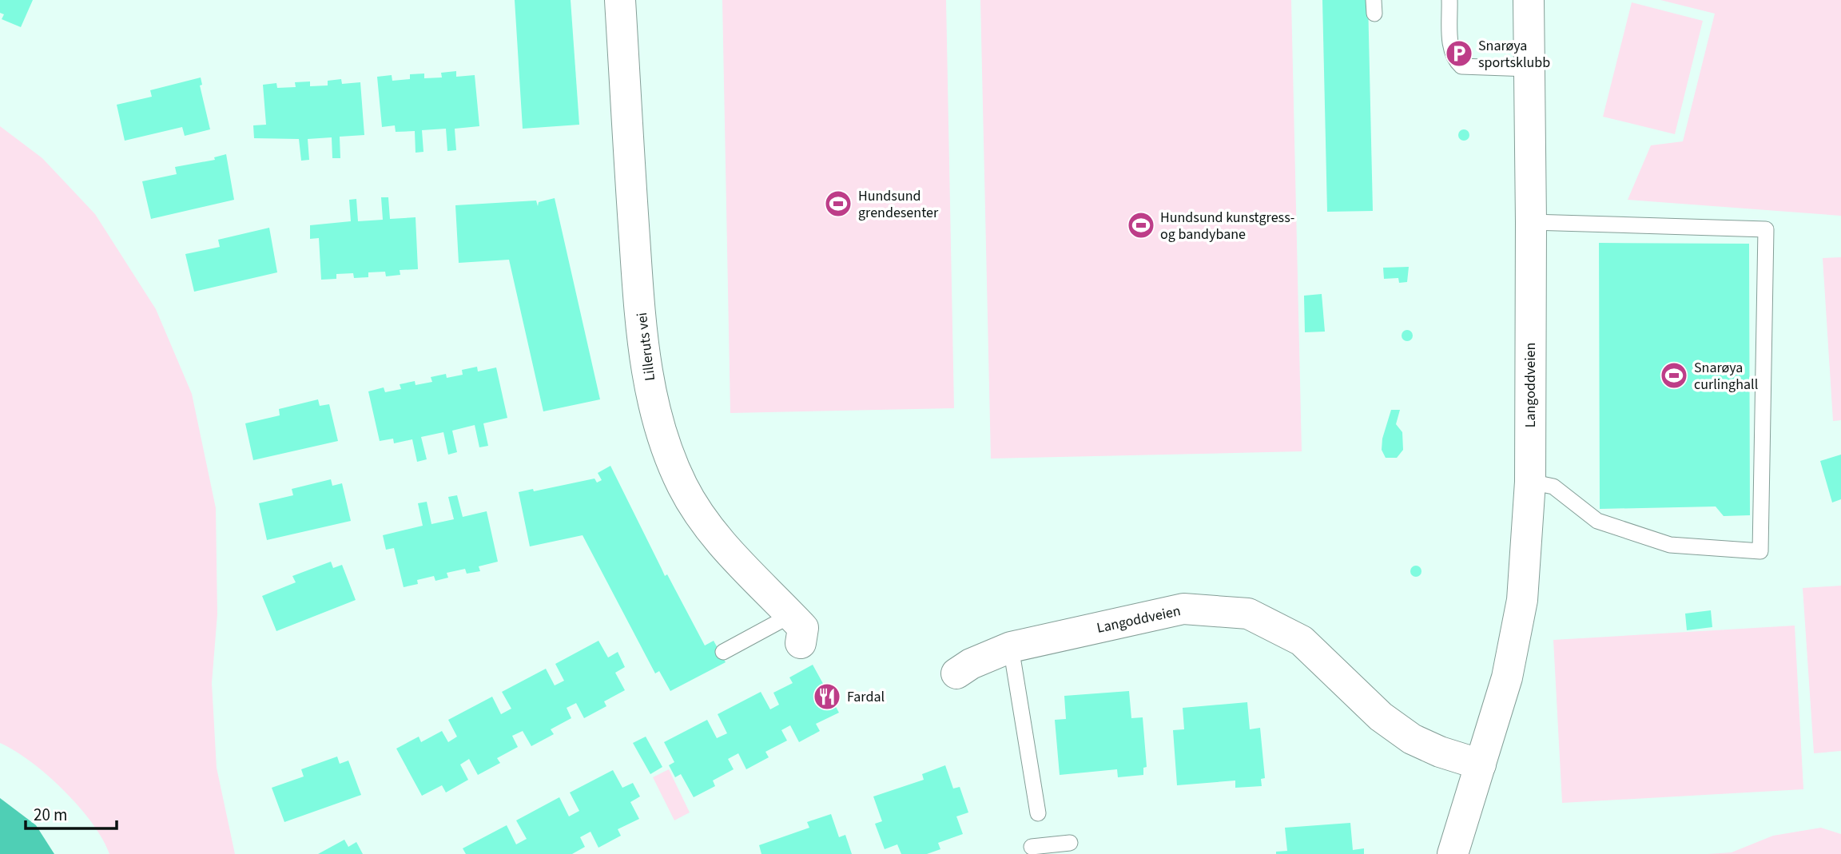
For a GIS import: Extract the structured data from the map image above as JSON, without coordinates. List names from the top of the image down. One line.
{"streets":{"street":["Lilleruts vei","Langoddveien"]},"places":{"parking":["Snarøya sportsklubb"],"sports":["Hundsund grendesenter","Hundsund kunstgress- og bandybane","Snarøya curlinghall"],"restaurant":["Fardal"]},"scale_bar":"20 m"}
